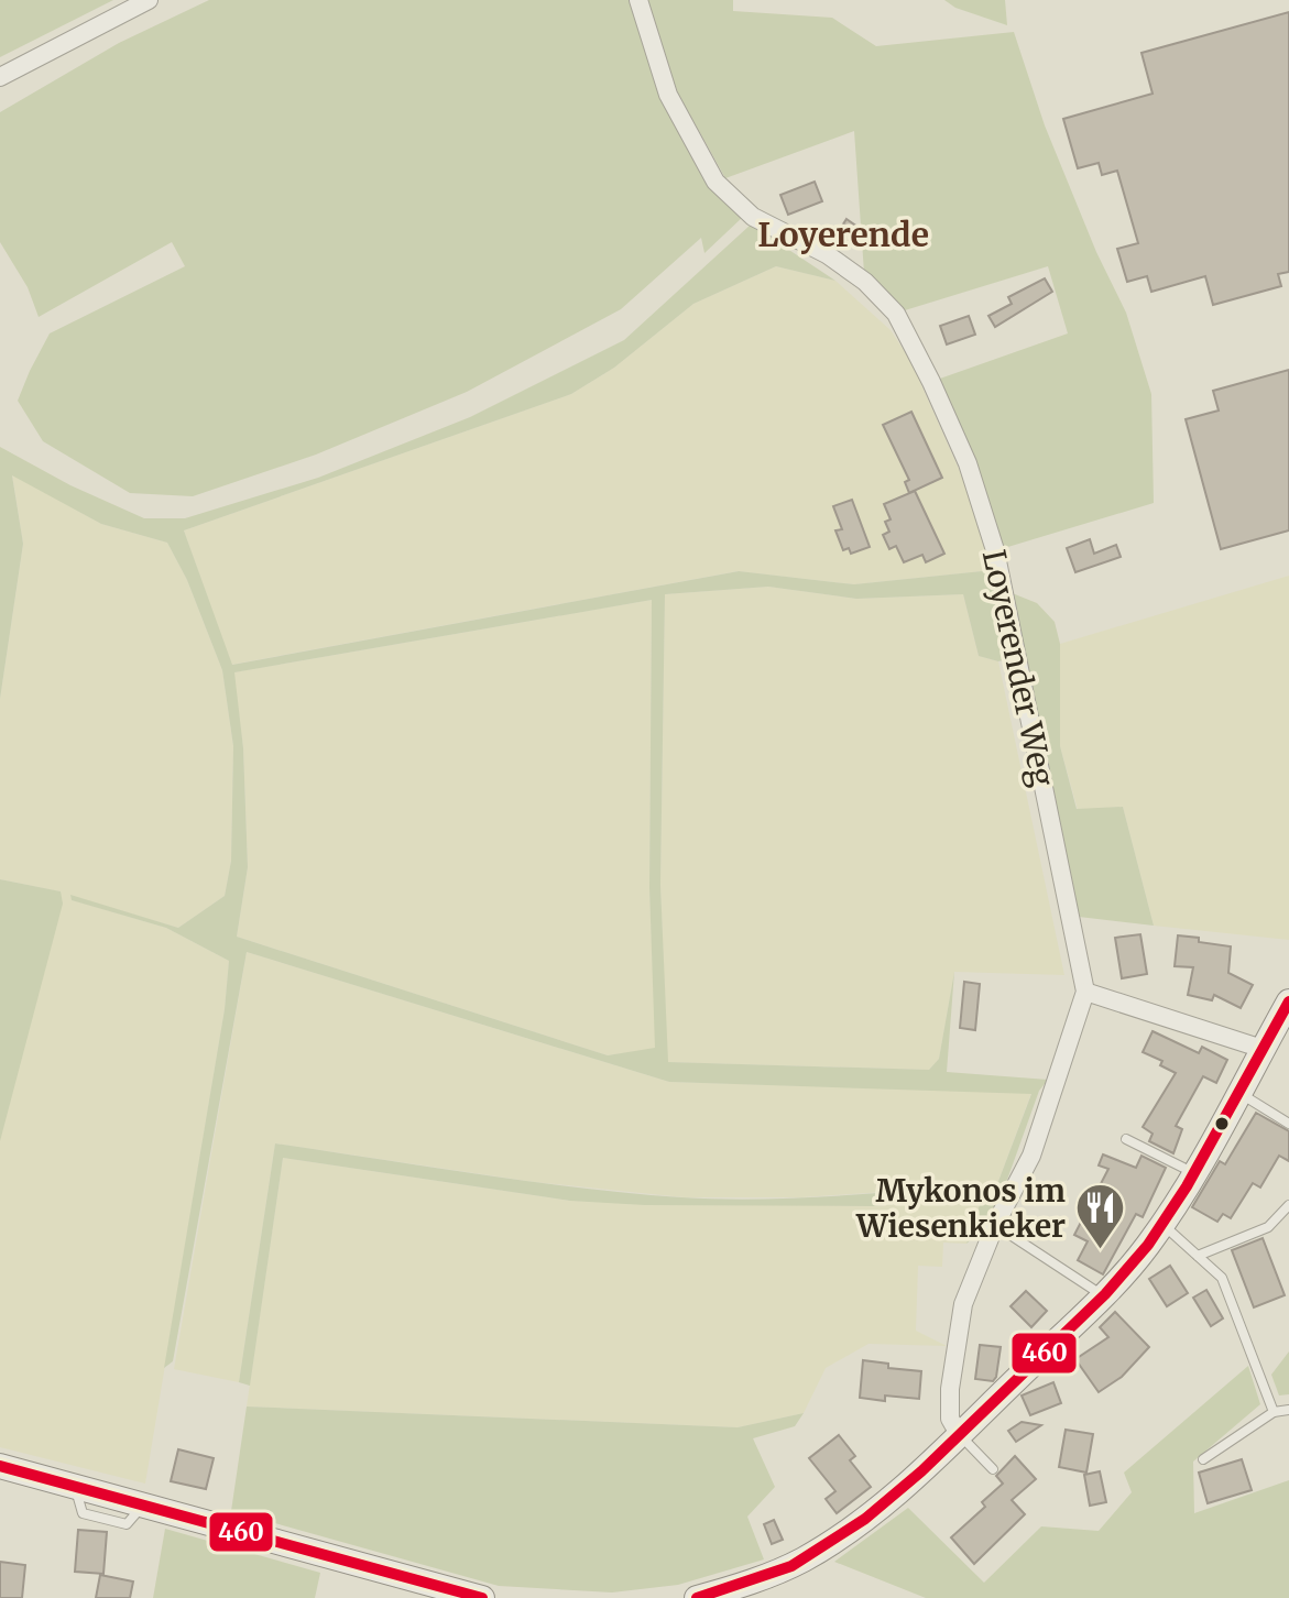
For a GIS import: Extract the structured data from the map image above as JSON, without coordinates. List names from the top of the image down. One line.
{"streets":{"street":["Loyerender Weg"]},"districts":["Loyerende"],"places":{"restaurant":["Mykonos im Wiesenkieker"]},"lines":["transit line 460"]}
